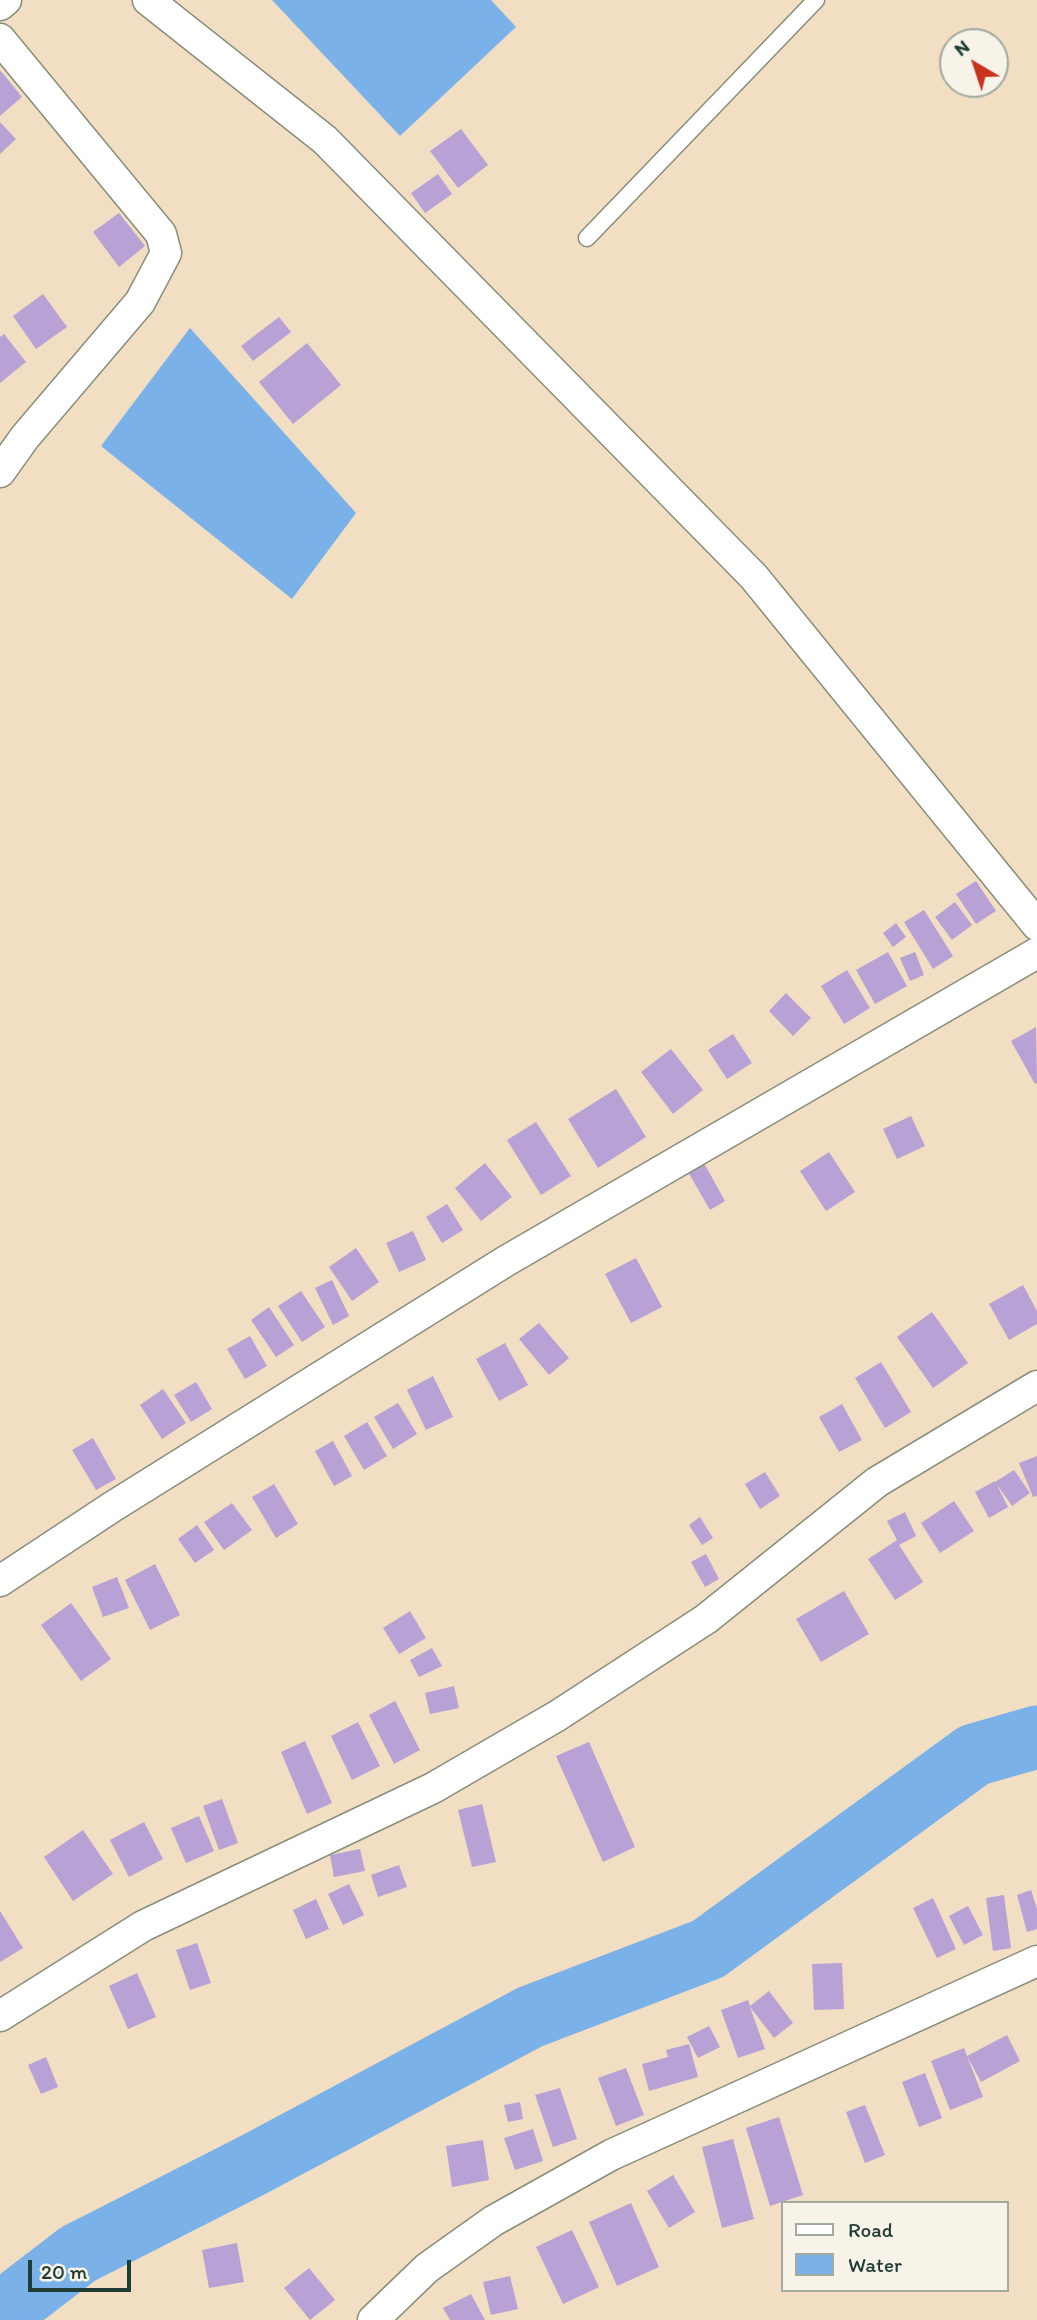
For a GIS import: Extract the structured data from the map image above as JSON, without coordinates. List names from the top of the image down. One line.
{"legend":["Road","Water"],"scale_bar":"20 m","north":"top left"}
